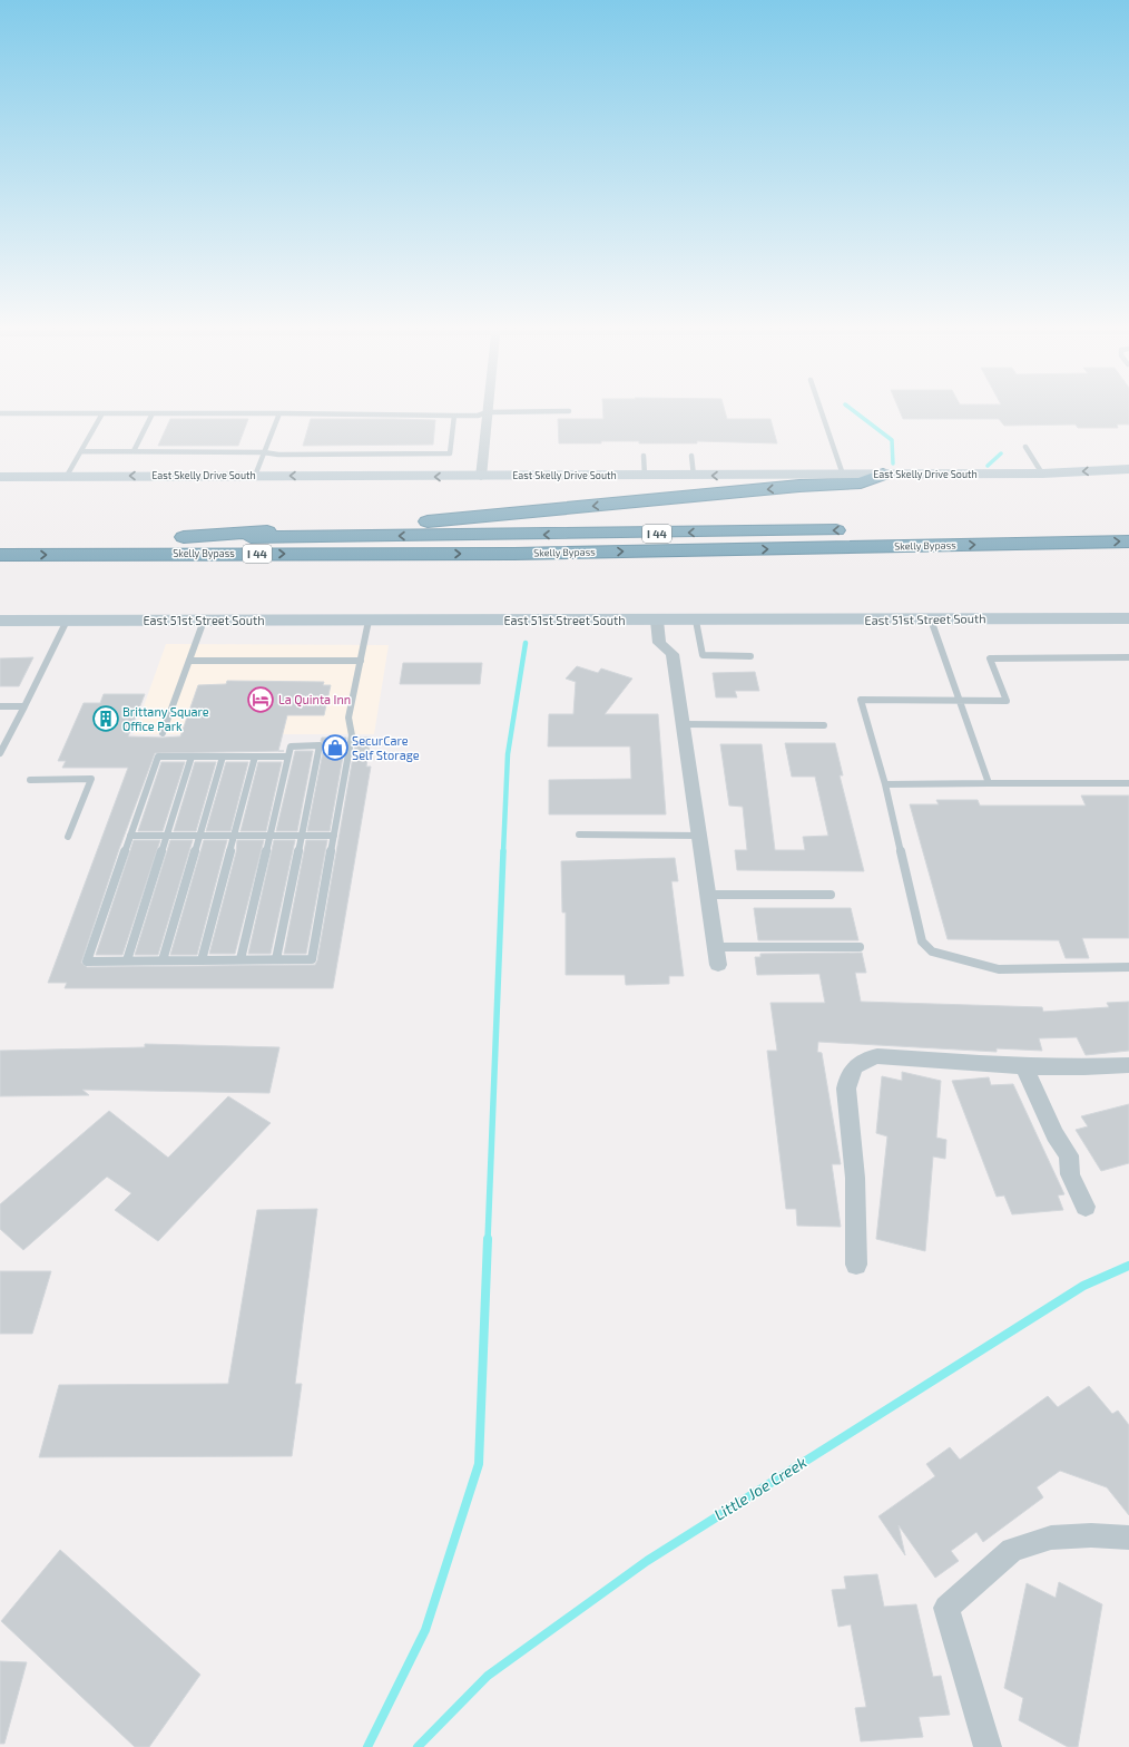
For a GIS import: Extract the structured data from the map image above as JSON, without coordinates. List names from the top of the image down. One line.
{"streets":{"highway":["I 44","Skelly Bypass"],"main road":["East Skelly Drive South","East 51st Street South"]},"one_way":["East Skelly Drive South"],"water":["Little Joe Creek"],"places":{"hotel":["La Quinta Inn"],"building":["Brittany Square Office Park"],"shop":["SecurCare Self Storage"]}}
